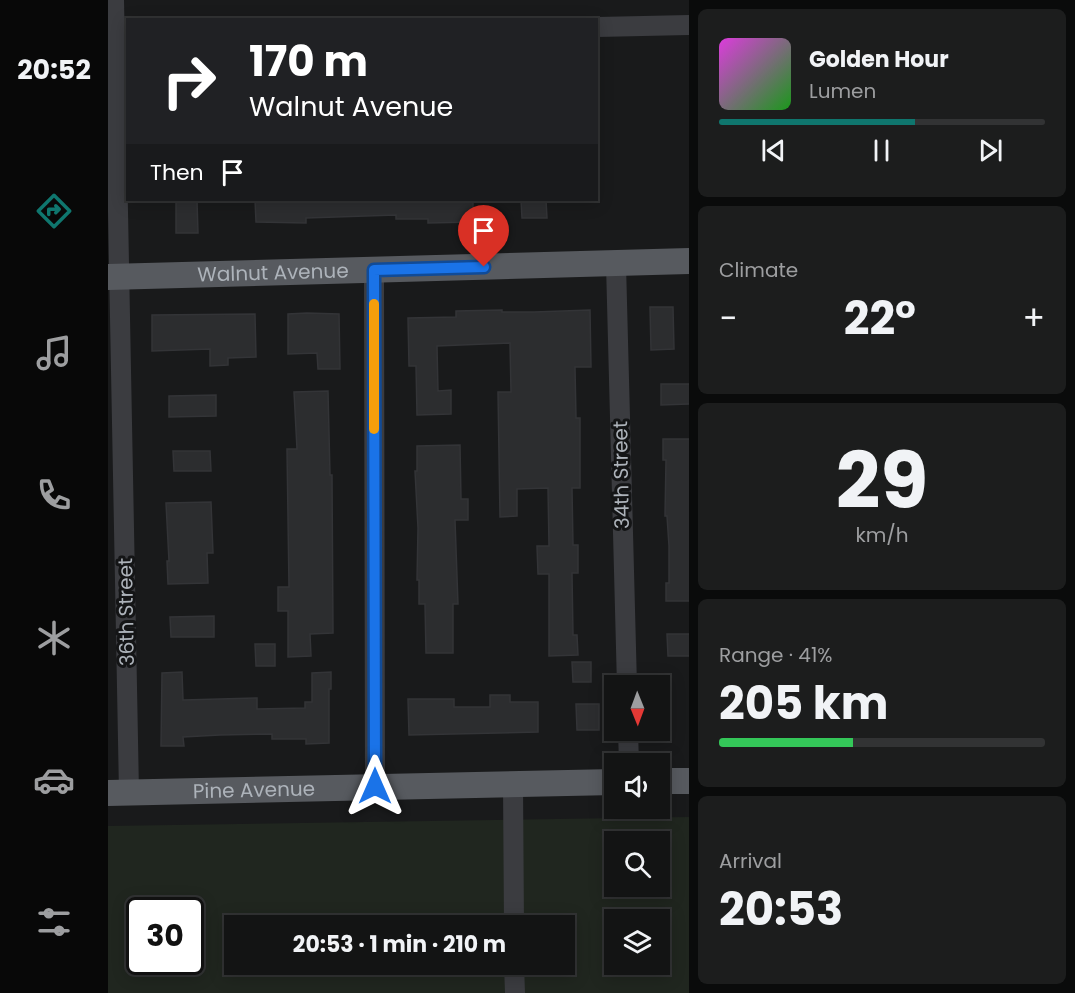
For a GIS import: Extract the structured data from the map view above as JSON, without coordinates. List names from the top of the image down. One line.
{"streets":{"main road":["Walnut Avenue","Pine Avenue"],"street":["34th Street","36th Street"]},"crossings":[["Walnut Avenue","34th Street"],["Walnut Avenue","36th Street"],["36th Street","Pine Avenue"]],"north":"bottom","page":{"tabs":"20:52","turn":["170 m","Walnut Avenue"],"song":["Golden Hour","Lumen"],"then":"Then","tile":["Climate",["29","km/h"],["Range · 41%","205 km"],["Arrival","20:53"]],"heat":["−","22°","+"],"limit":"30","trip":"20:53 · 1 min · 210 m"}}
